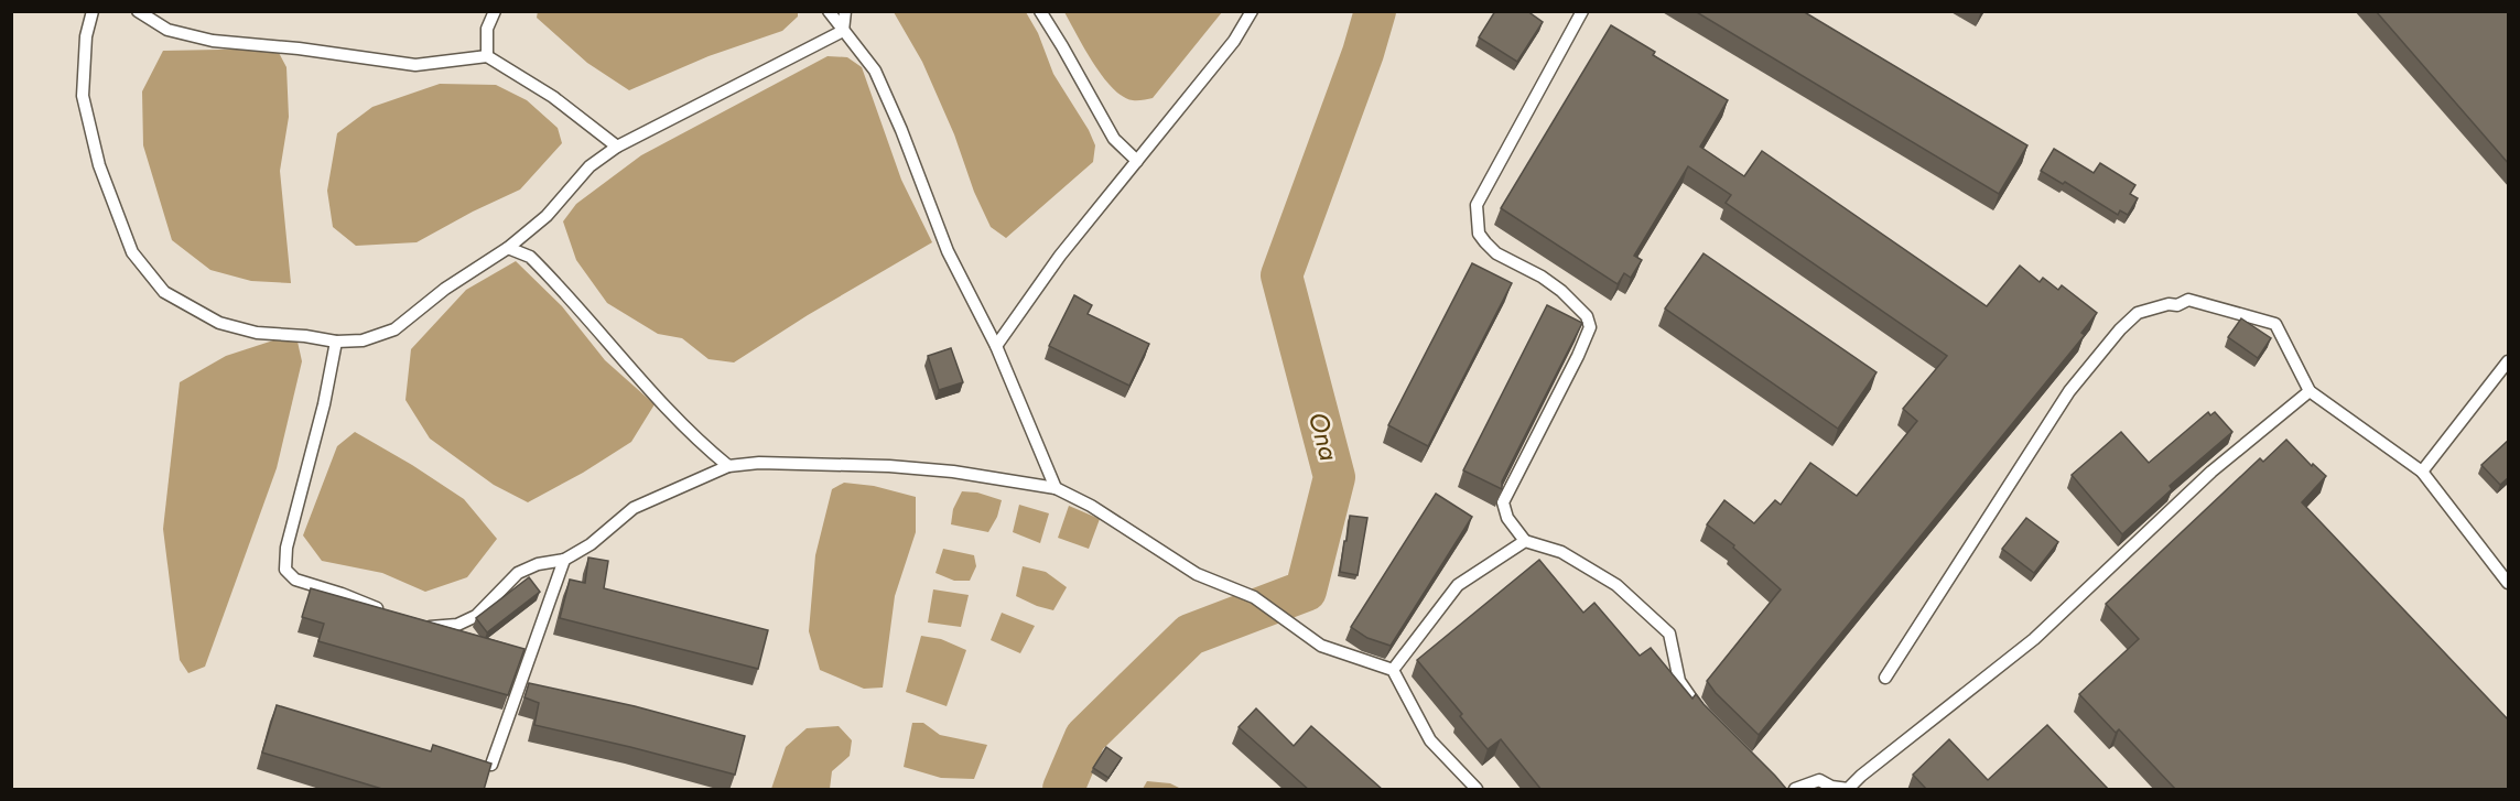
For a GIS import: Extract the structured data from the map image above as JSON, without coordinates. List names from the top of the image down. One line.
{"water":["Ona"]}
